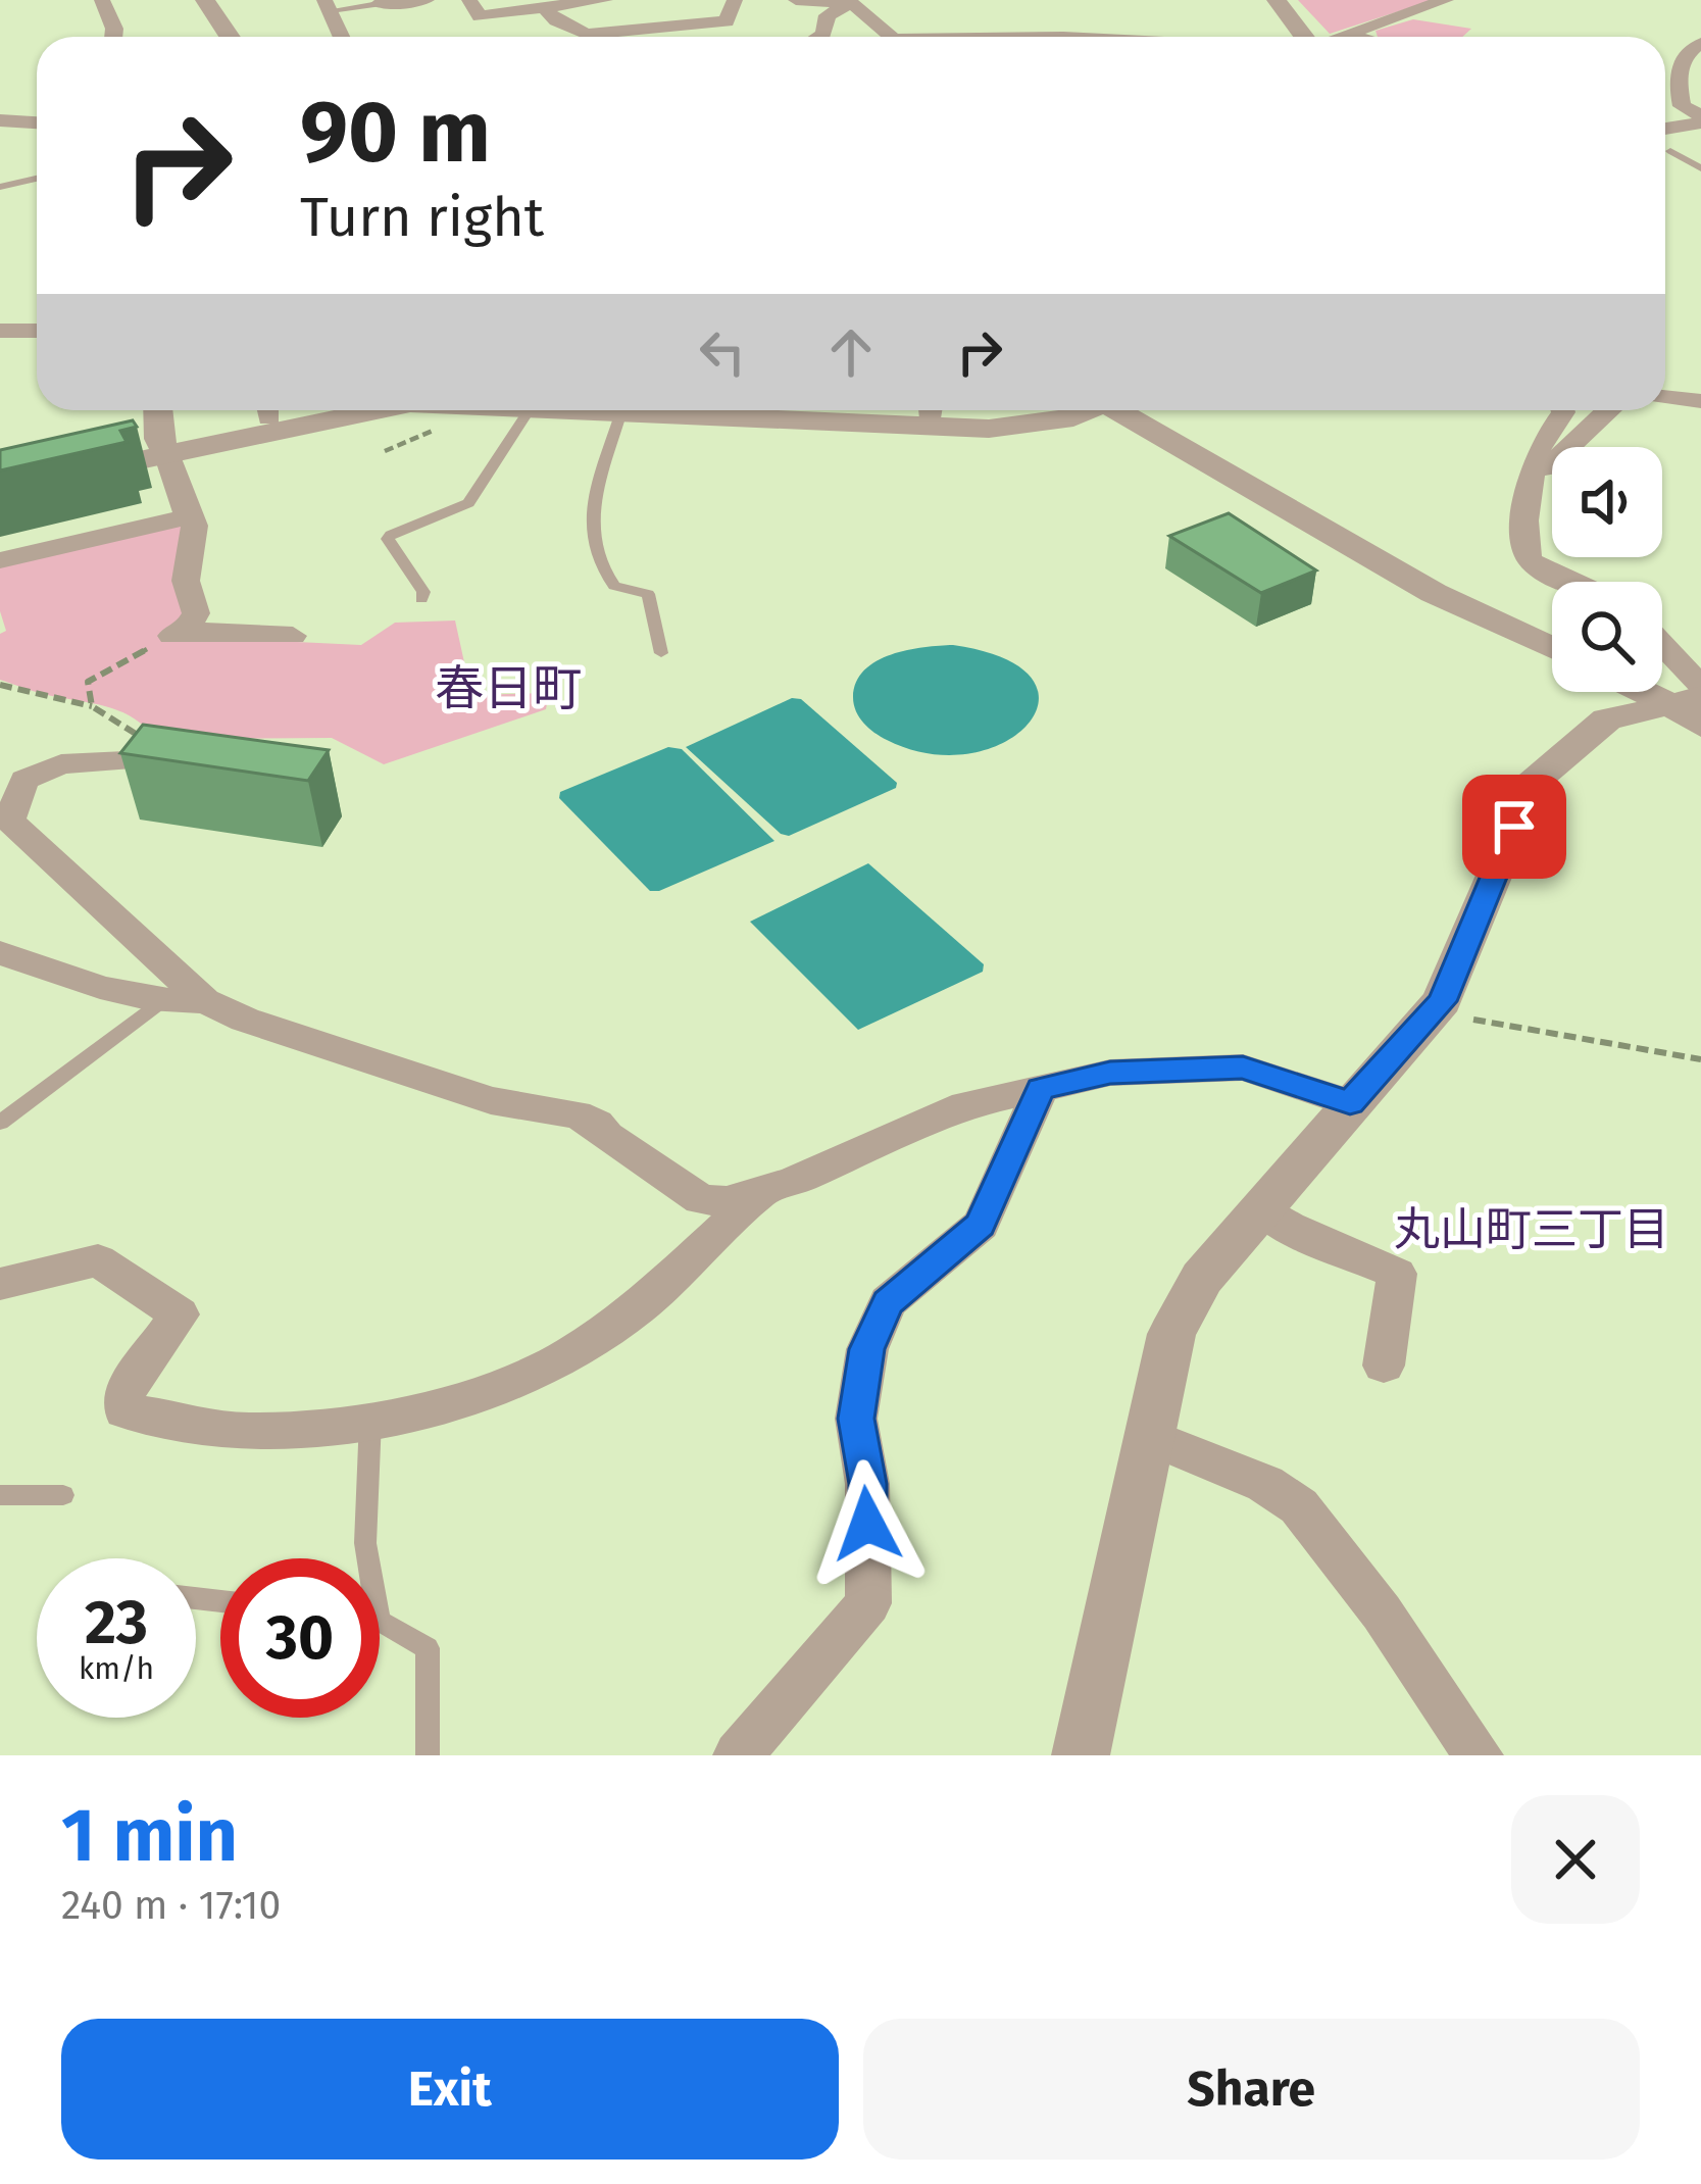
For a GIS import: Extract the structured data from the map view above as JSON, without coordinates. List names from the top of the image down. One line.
{"districts":["春日町","丸山町三丁目"],"page":{"turn":["90 m","Turn right"],"speed":"23 km/h","limit":"30","heading":["1 min","240 m · 17:10"],"buttons":["Exit","Share"]}}
